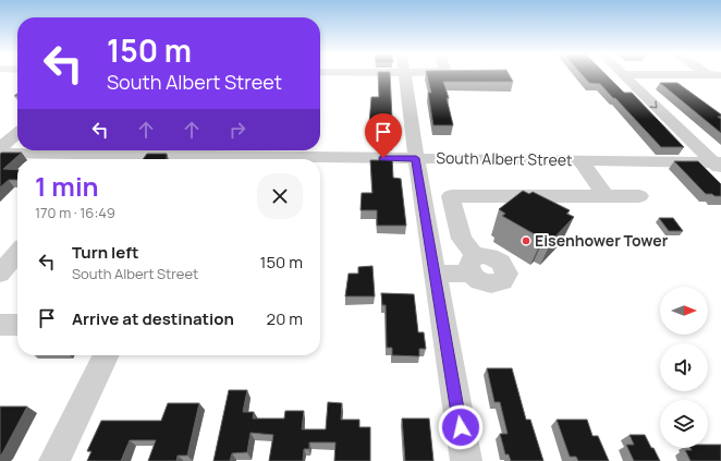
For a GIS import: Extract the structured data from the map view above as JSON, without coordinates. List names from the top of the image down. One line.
{"streets":{"street":["South Albert Street"]},"places":["Eisenhower Tower"],"north":"right","page":{"turn":["150 m","South Albert Street"],"heading":["1 min","170 m · 16:49"],"list":[{"name":"Turn left","note":"South Albert Street","value":"150 m"},{"name":"Arrive at destination","value":"20 m"}]}}
